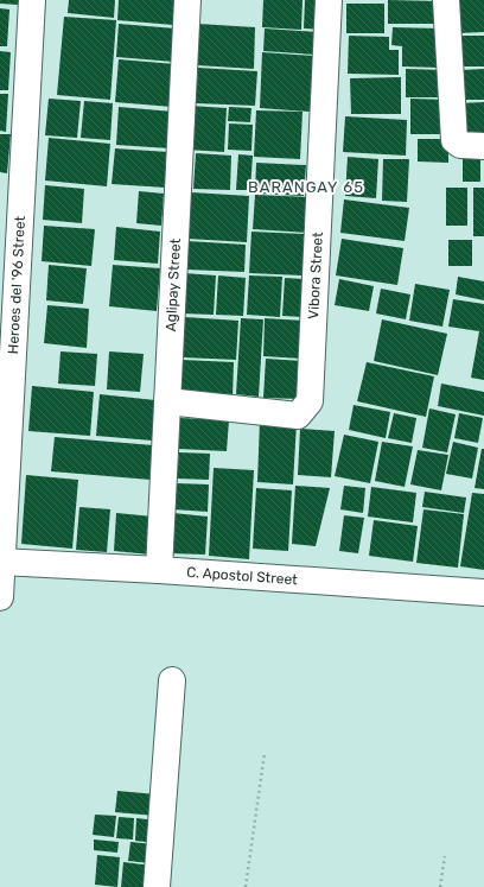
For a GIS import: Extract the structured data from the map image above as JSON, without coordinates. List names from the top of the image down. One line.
{"streets":{"street":["Vibora Street","Heroes del '96 Street","Aglipay Street","C. Apostol Street"]},"crossings":[["Vibora Street","Aglipay Street"],["Heroes del '96 Street","C. Apostol Street"],["Aglipay Street","C. Apostol Street"]],"districts":["BARANGAY 65"]}
